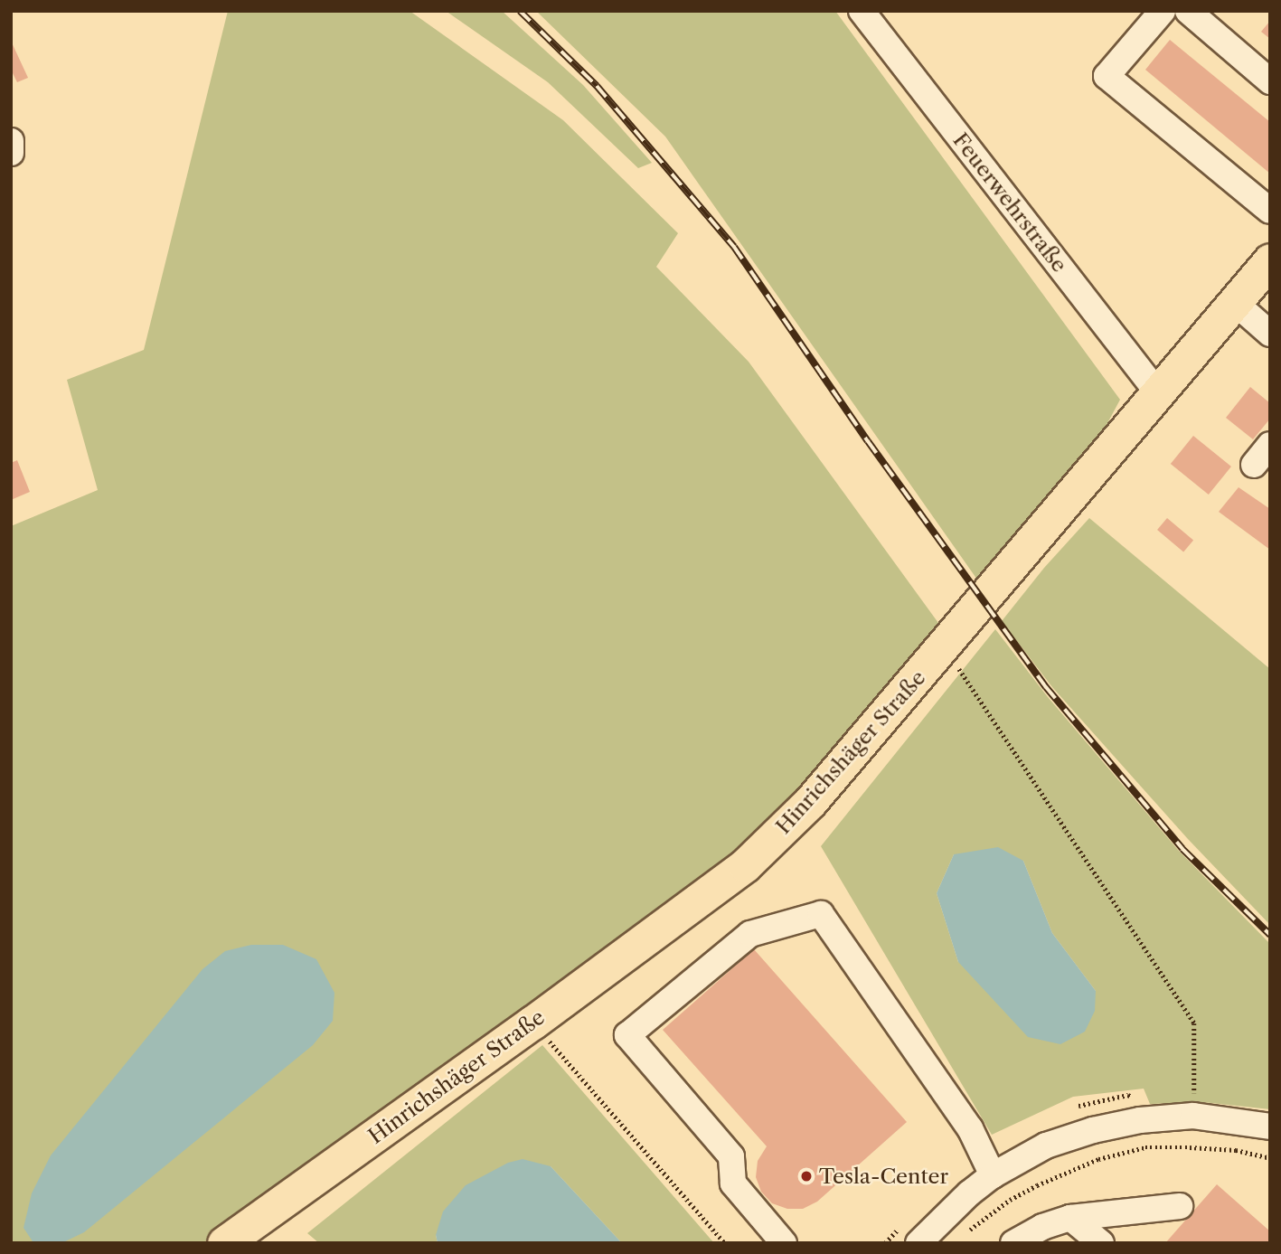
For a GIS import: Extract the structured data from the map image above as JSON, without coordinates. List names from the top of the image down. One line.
{"streets":{"main road":["Hinrichshäger Straße"],"street":["Feuerwehrstraße"]},"crossings":[["Feuerwehrstraße","Hinrichshäger Straße"]],"places":["Tesla-Center"]}
